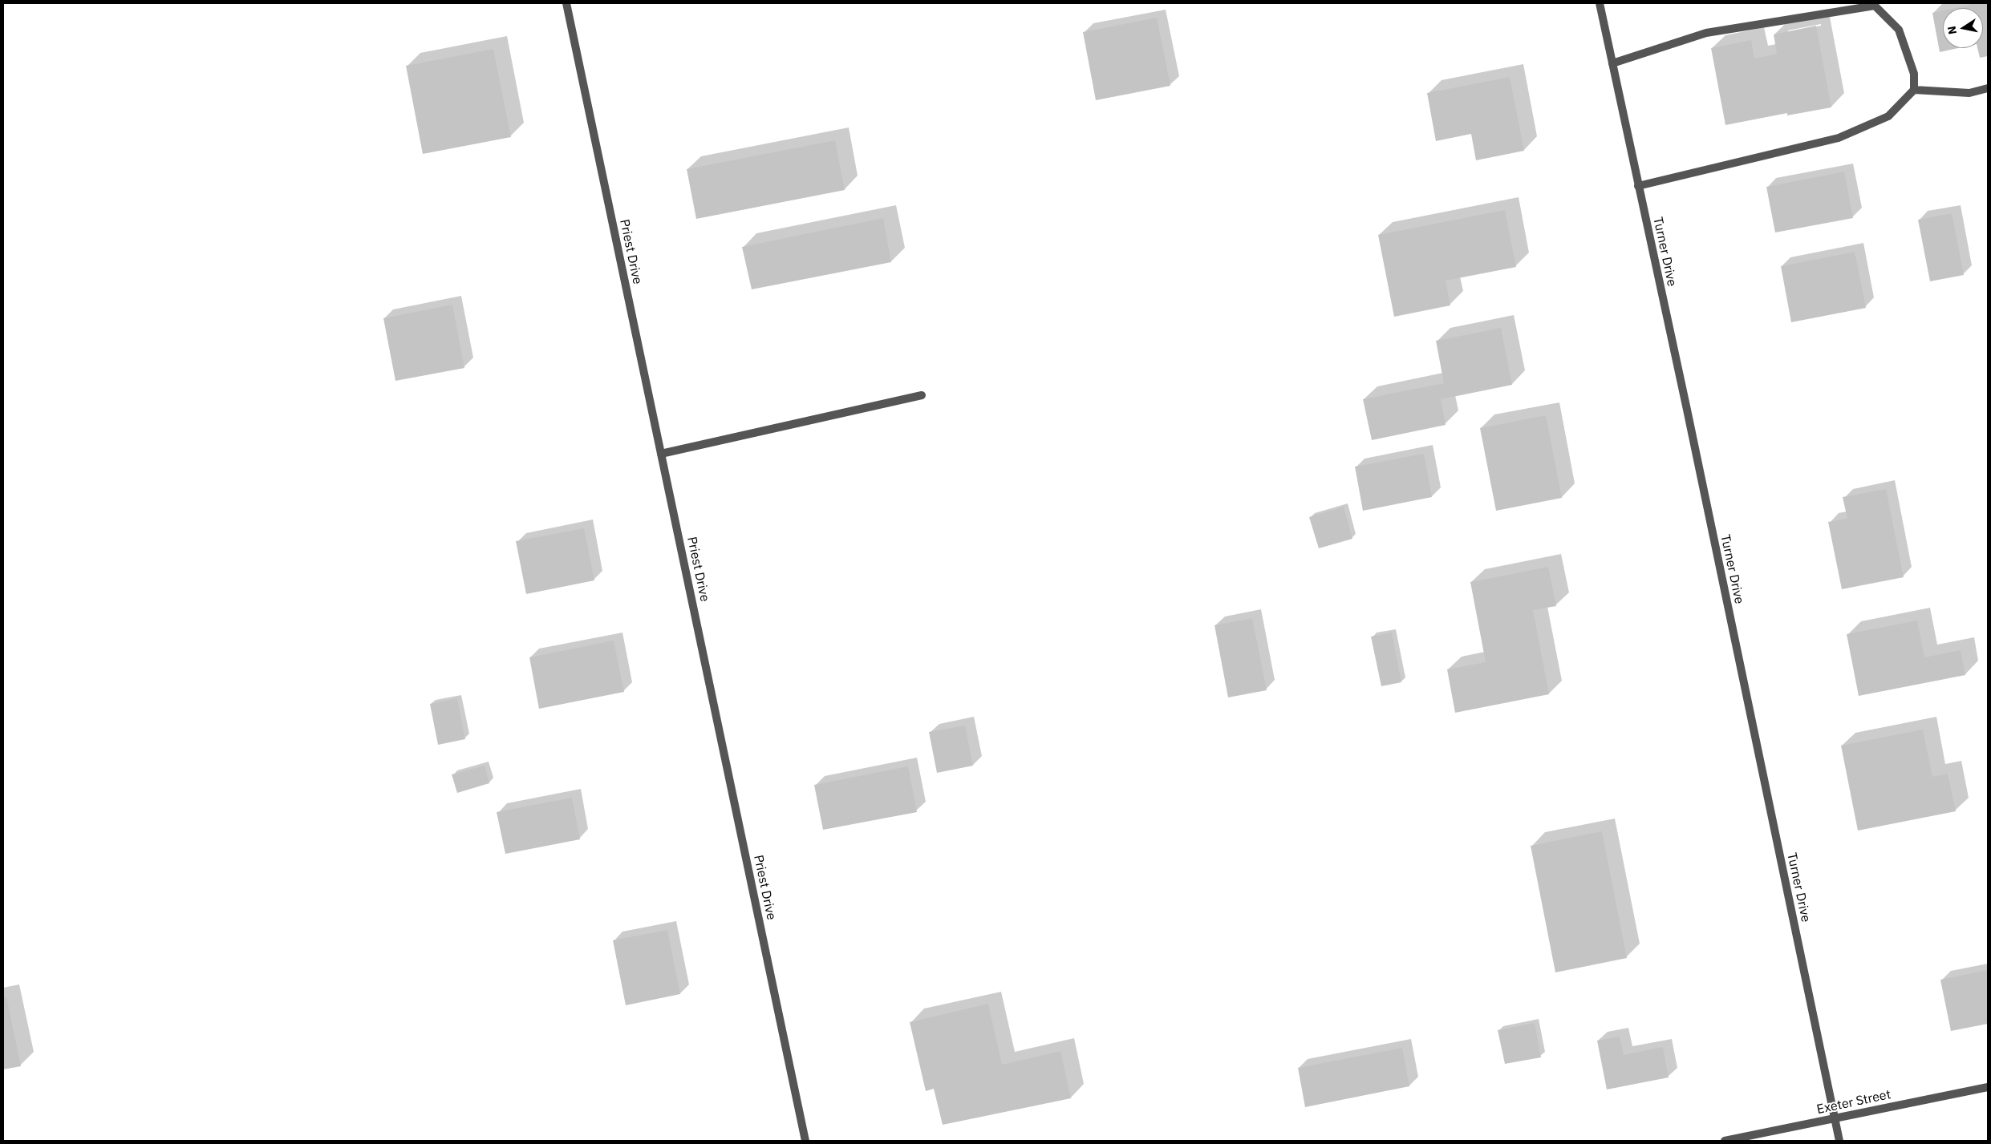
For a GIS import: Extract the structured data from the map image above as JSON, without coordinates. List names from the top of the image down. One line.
{"streets":{"street":["Priest Drive","Turner Drive","Exeter Street"]},"crossings":[["Turner Drive","Exeter Street"]],"north":"left"}
